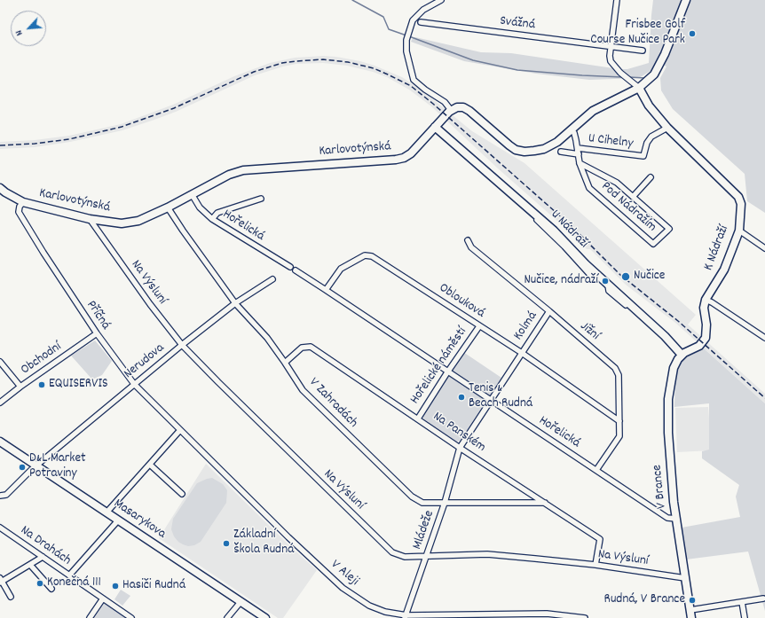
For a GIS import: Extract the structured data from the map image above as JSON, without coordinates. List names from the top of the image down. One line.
{"streets":{"street":["Svážná","U Cihelny","Karlovotýnská","Pod Nádražím","Hořelická","U Nádraží","K Nádraží","Na Výsluní","Oblouková","Příčná","Kolmá","Jižní","Obchodní","Nerudova","Hořelické náměstí","V Zahradách","Na Panském","V Brance","Masarykova","Mládeže","Na Drahách","V Aleji"]},"crossings":[["U Cihelny","Pod Nádražím"],["U Cihelny","K Nádraží"],["Karlovotýnská","Hořelická"],["Karlovotýnská","U Nádraží"],["Karlovotýnská","Na Výsluní"],["Karlovotýnská","Příčná"],["Karlovotýnská","V Zahradách"],["Hořelická","Oblouková"],["Hořelická","Jižní"],["Hořelická","Hořelické náměstí"],["Hořelická","V Brance"],["U Nádraží","V Brance"],["Na Výsluní","Nerudova"],["Na Výsluní","Na Panském"],["Na Výsluní","V Brance"],["Na Výsluní","Mládeže"],["Oblouková","Kolmá"],["Oblouková","Jižní"],["Oblouková","Hořelické náměstí"],["Příčná","Obchodní"],["Příčná","Nerudova"],["Příčná","V Aleji"],["Kolmá","Jižní"],["Nerudova","V Zahradách"],["Nerudova","Masarykova"],["Hořelické náměstí","Na Panském"],["V Zahradách","Na Panském"],["V Zahradách","Mládeže"],["Na Panském","Mládeže"],["Mládeže","V Aleji"]],"places":["Frisbee Golf Course Nučice Park","Nučice","Nučice, nádraží","EQUISERVIS","Tenis & Beach Rudná","D&L Market Potraviny","Základní škola Rudná","Konečná 111","Hasiči Rudná","Rudná, V Brance"],"north":"bottom left"}
